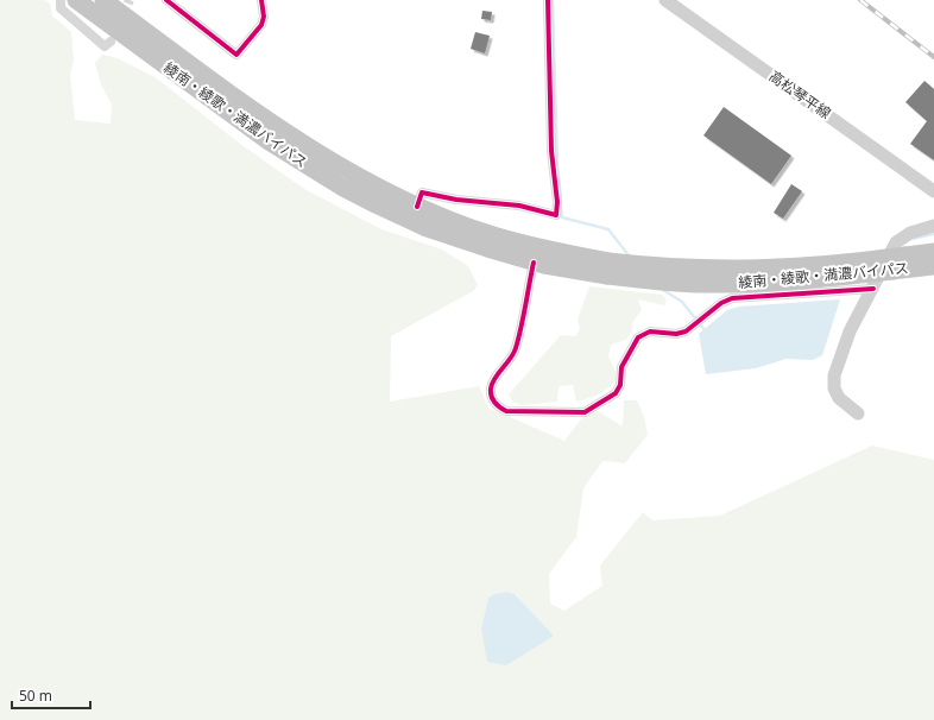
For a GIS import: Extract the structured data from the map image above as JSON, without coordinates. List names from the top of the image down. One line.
{"streets":{"highway":["綾南・綾歌・満濃バイパス"],"main road":["高松琴平線"]},"scale_bar":"50 m"}
